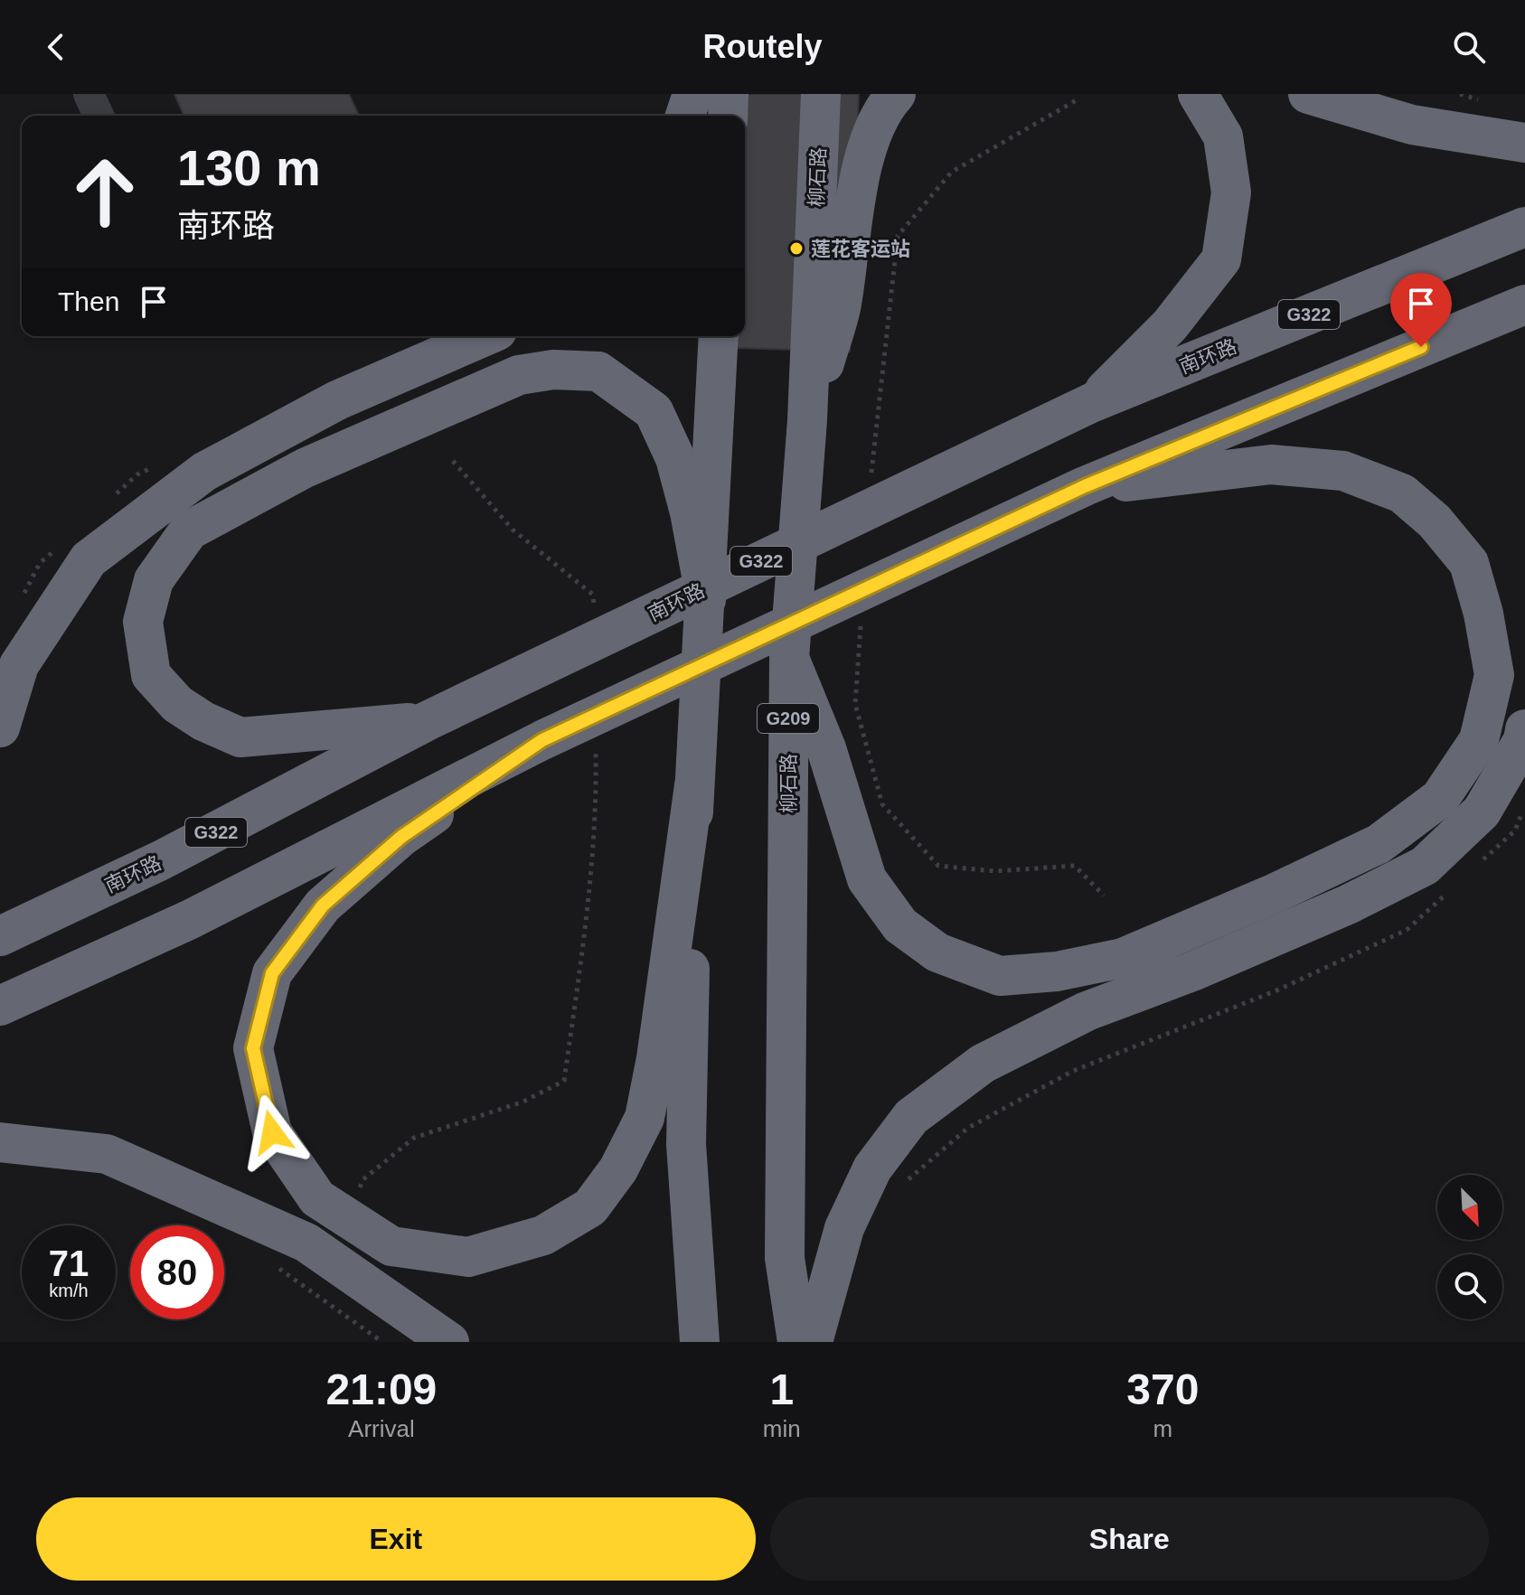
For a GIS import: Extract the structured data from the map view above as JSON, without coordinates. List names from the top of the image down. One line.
{"streets":{"highway":["柳石路","G322","南环路","G209"]},"places":["莲花客运站"],"north":"bottom right","page":{"header":"Routely","turn":["130 m","南环路"],"then":"Then","speed":"71 km/h","limit":"80","eta":["21:09","Arrival","1","min","370","m"],"buttons":["Exit","Share"]}}
